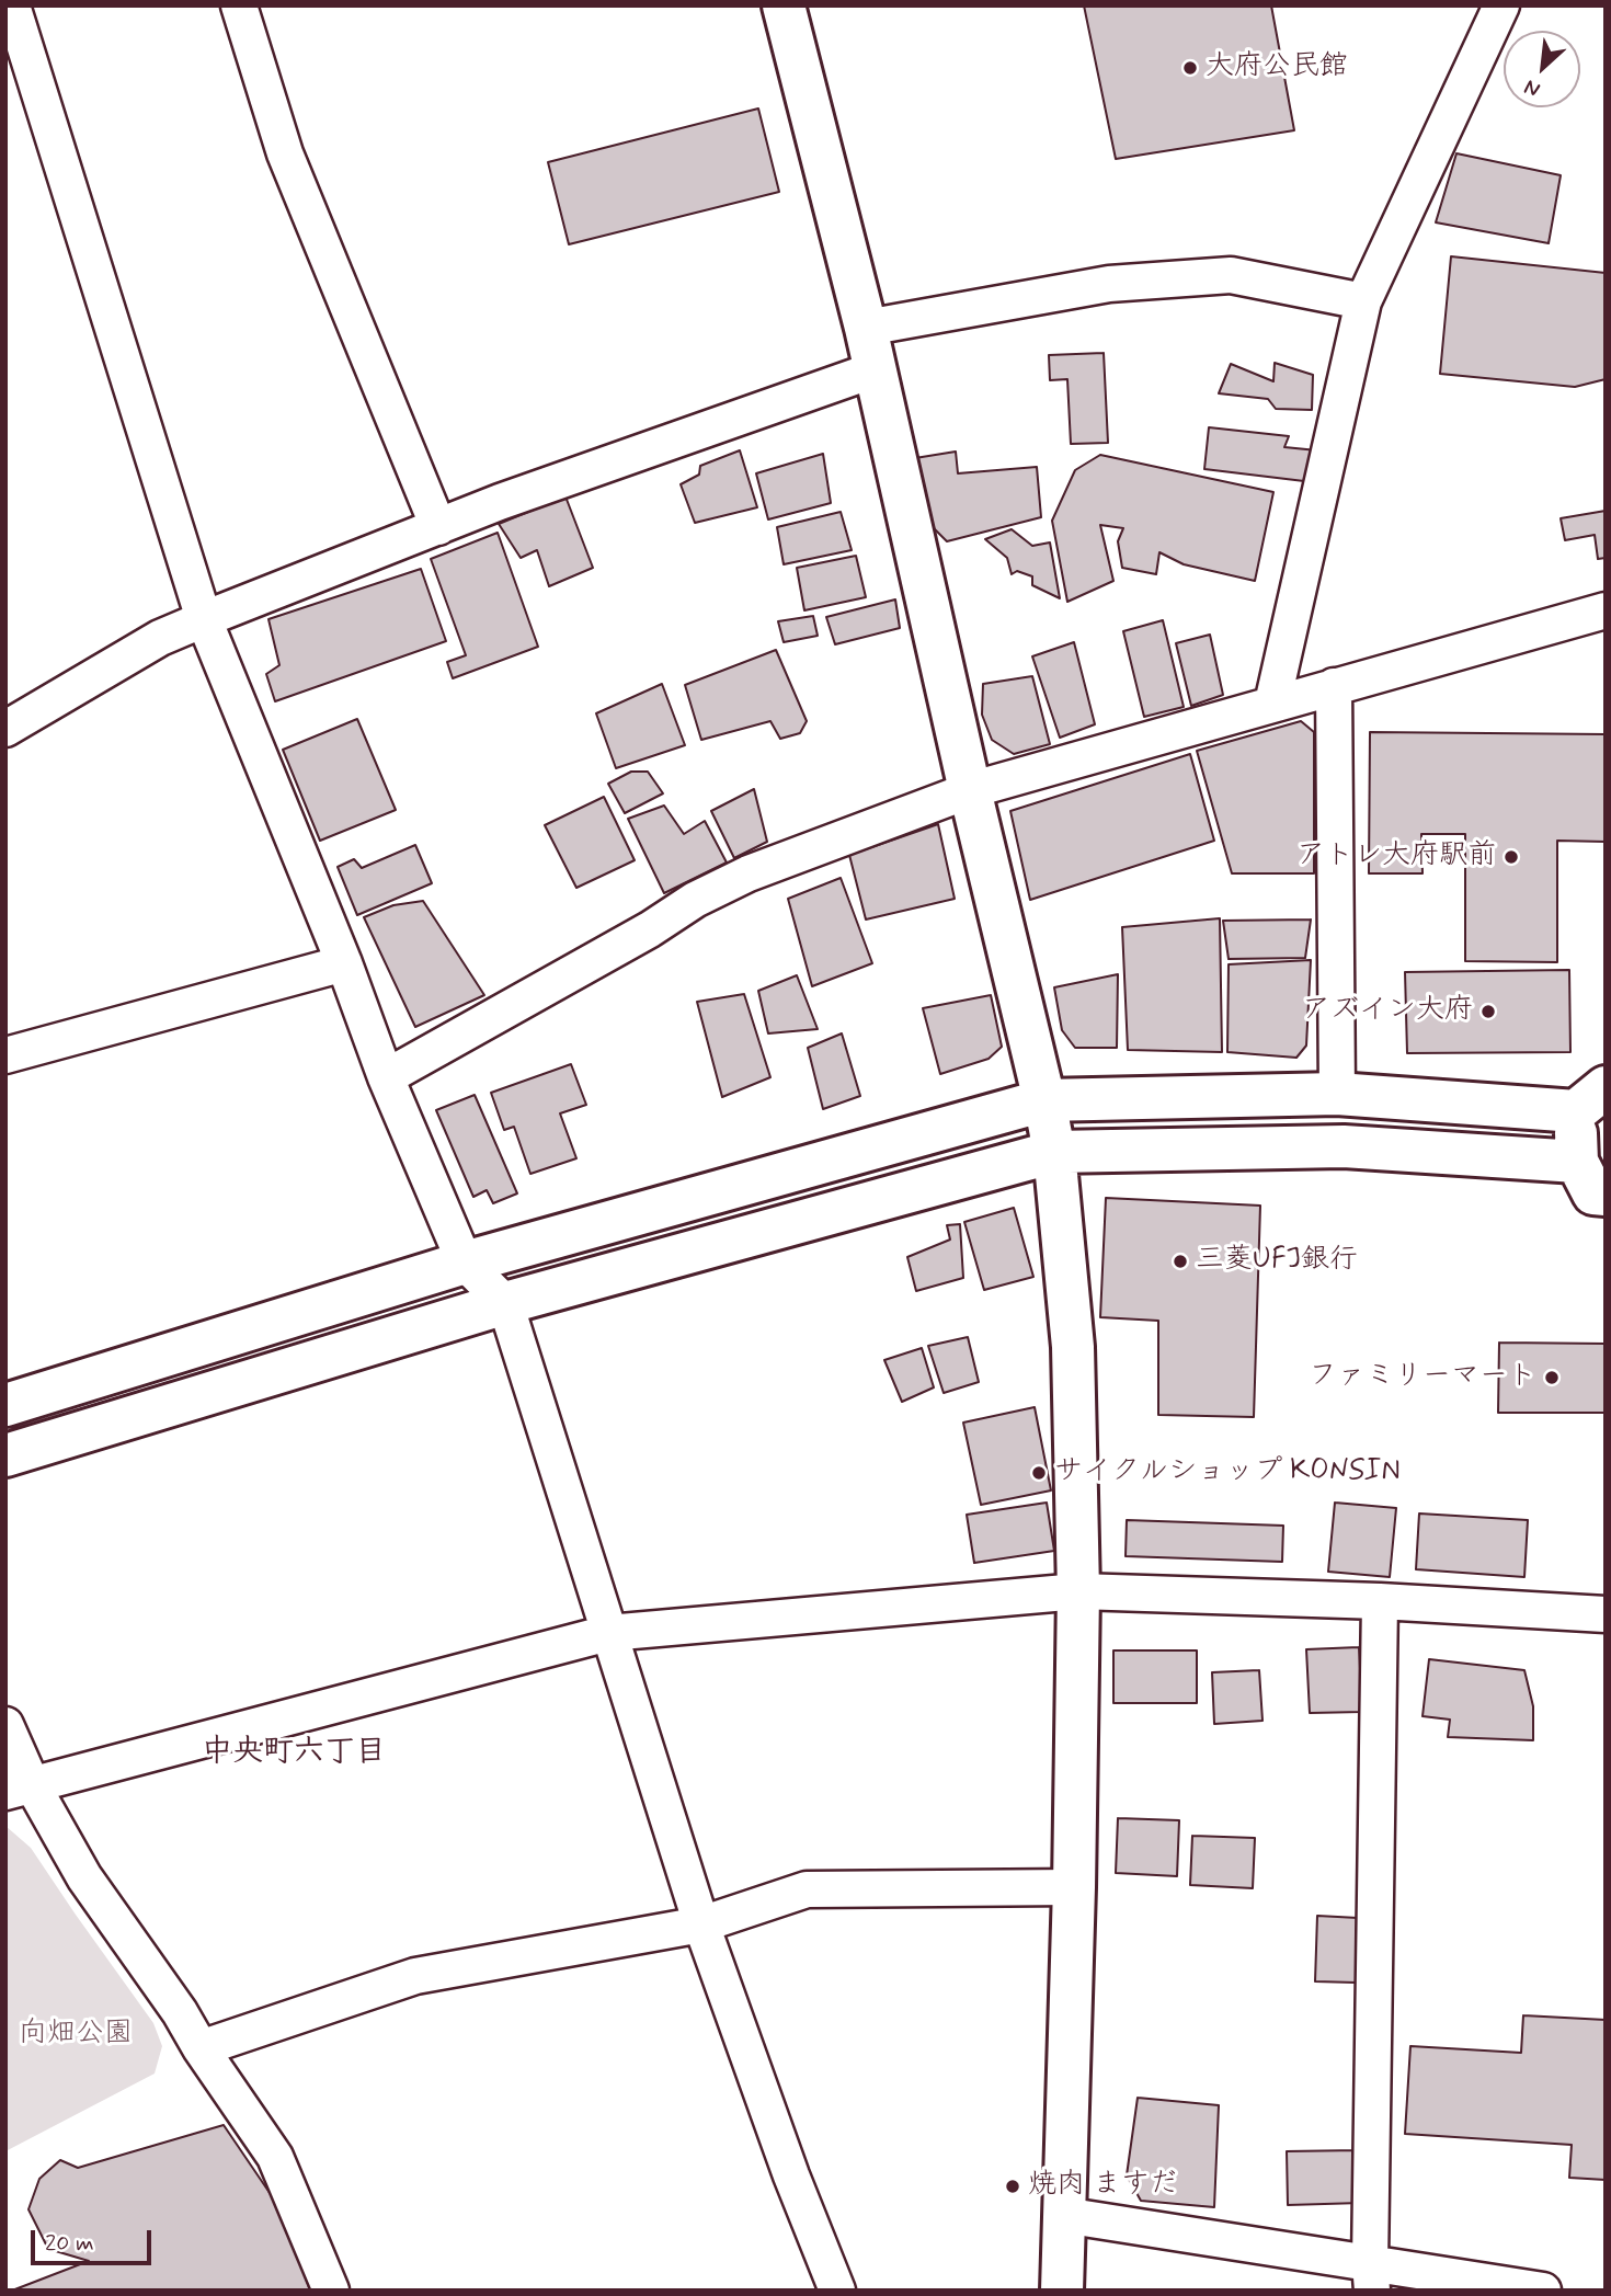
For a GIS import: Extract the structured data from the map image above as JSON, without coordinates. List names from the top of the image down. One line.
{"districts":["中央町六丁目"],"parks":["向畑公園"],"places":["大府公民館","アトレ大府駅前","アズイン大府","三菱UFJ銀行","ファミリーマート","サイクルショップ KONSIN","焼肉 ますだ"],"scale_bar":"20 m","north":"bottom left"}
